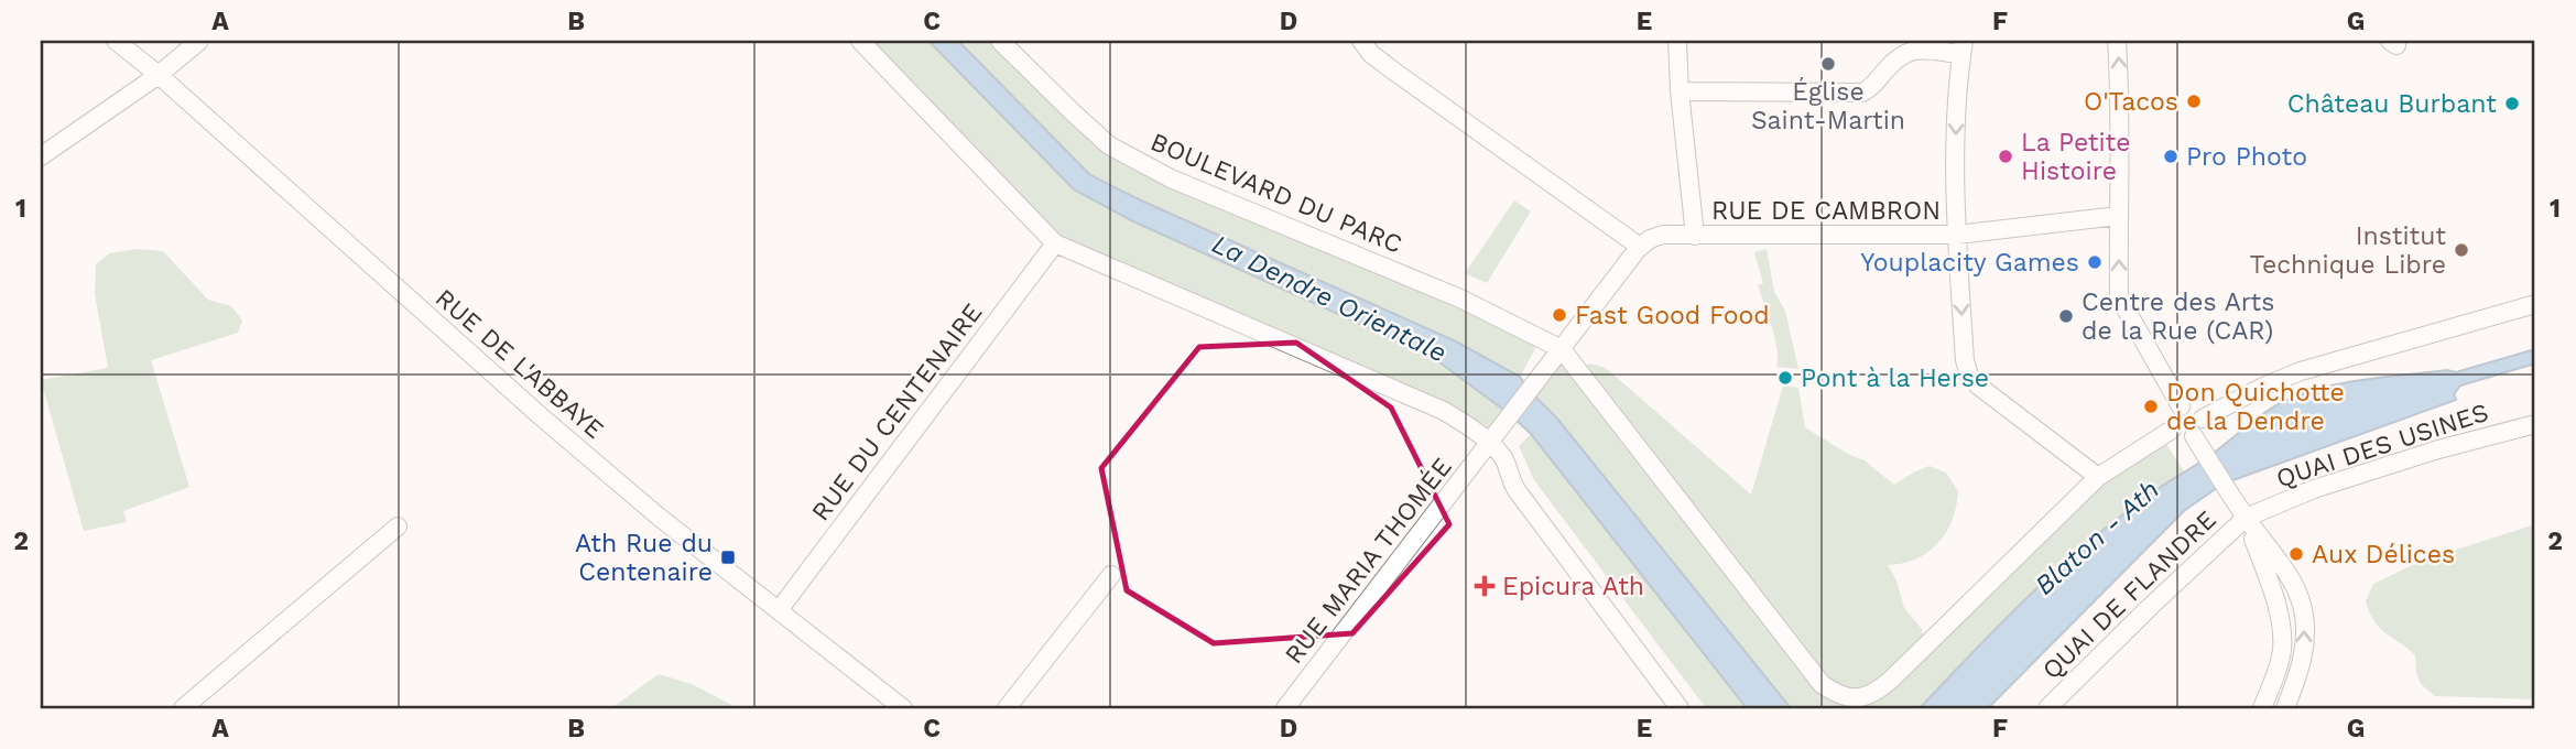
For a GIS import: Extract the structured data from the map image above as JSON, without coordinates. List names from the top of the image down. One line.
{"streets":{"street":["BOULEVARD DU PARC","RUE DE CAMBRON","RUE DE L'ABBAYE","RUE DU CENTENAIRE","QUAI DES USINES","RUE MARIA THOMÉE","QUAI DE FLANDRE"]},"crossings":[["BOULEVARD DU PARC","RUE MARIA THOMÉE"],["RUE DE CAMBRON","RUE MARIA THOMÉE"],["RUE DE L'ABBAYE","RUE DU CENTENAIRE"],["QUAI DES USINES","QUAI DE FLANDRE"]],"water":["La Dendre Orientale","Blaton - Ath"],"places":{"other":["Église Saint-Martin","O'Tacos","Château Burbant","La Petite Histoire","Pro Photo","Institut Technique Libre","Youplacity Games","Fast Good Food","Centre des Arts de la Rue (CAR)","Pont à la Herse","Don Quichotte de la Dendre","Aux Délices"],"transit":["Ath Rue du Centenaire"],"health":["Epicura Ath"]},"grid":{"columns":["A","B","C","D","E","F","G"],"rows":["1","2"]}}
